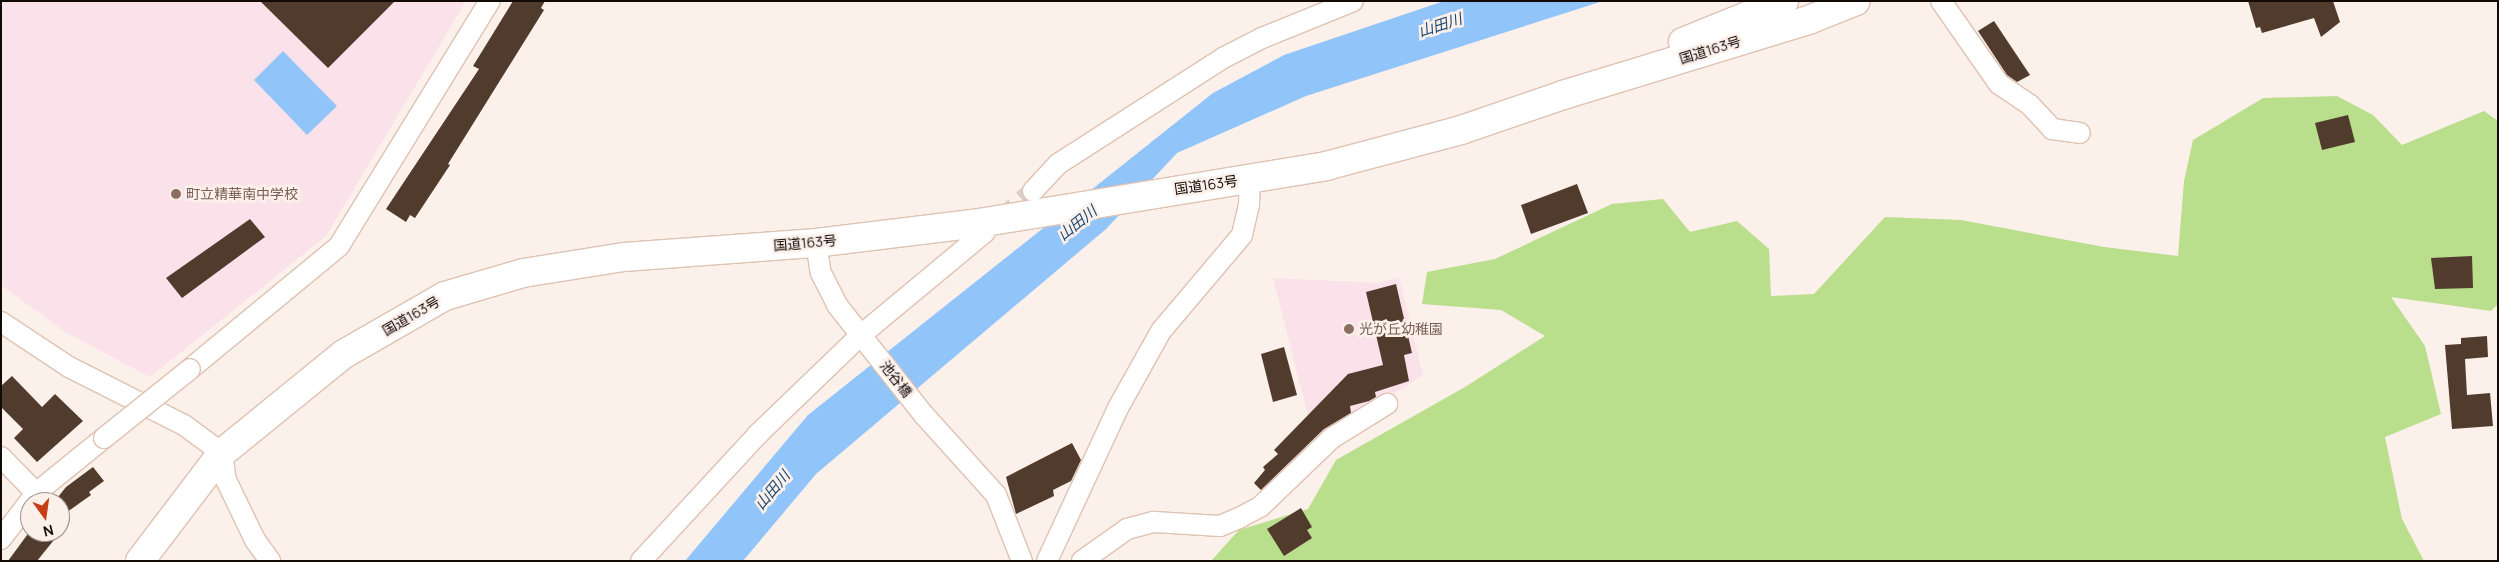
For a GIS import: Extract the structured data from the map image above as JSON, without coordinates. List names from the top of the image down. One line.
{"streets":{"highway":["国道163号"],"street":["池谷橋"]},"crossings":[["国道163号","池谷橋"]],"water":["山田川"],"places":["町立精華南中学校","光が丘幼稚園"],"north":"bottom"}
